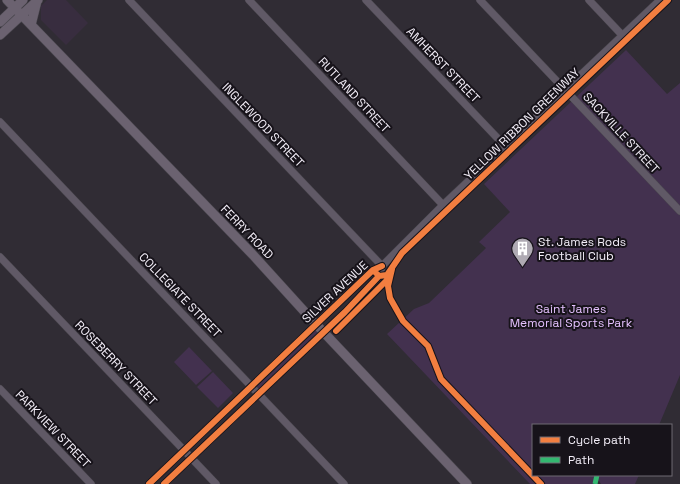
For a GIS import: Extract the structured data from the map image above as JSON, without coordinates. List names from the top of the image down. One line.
{"streets":{"main road":["FERRY ROAD"],"street":["AMHERST STREET","RUTLAND STREET","INGLEWOOD STREET","SACKVILLE STREET","SILVER AVENUE","COLLEGIATE STREET","ROSEBERRY STREET","PARKVIEW STREET"],"cycle path":["YELLOW RIBBON GREENWAY"]},"crossings":[["AMHERST STREET","SILVER AVENUE"],["RUTLAND STREET","SILVER AVENUE"],["INGLEWOOD STREET","SILVER AVENUE"],["SACKVILLE STREET","SILVER AVENUE"],["FERRY ROAD","SILVER AVENUE"],["SILVER AVENUE","COLLEGIATE STREET"],["SILVER AVENUE","ROSEBERRY STREET"]],"parks":["Saint James Memorial Sports Park"],"places":{"building":["St. James Rods Football Club"]},"legend":["Cycle path","Path"]}
